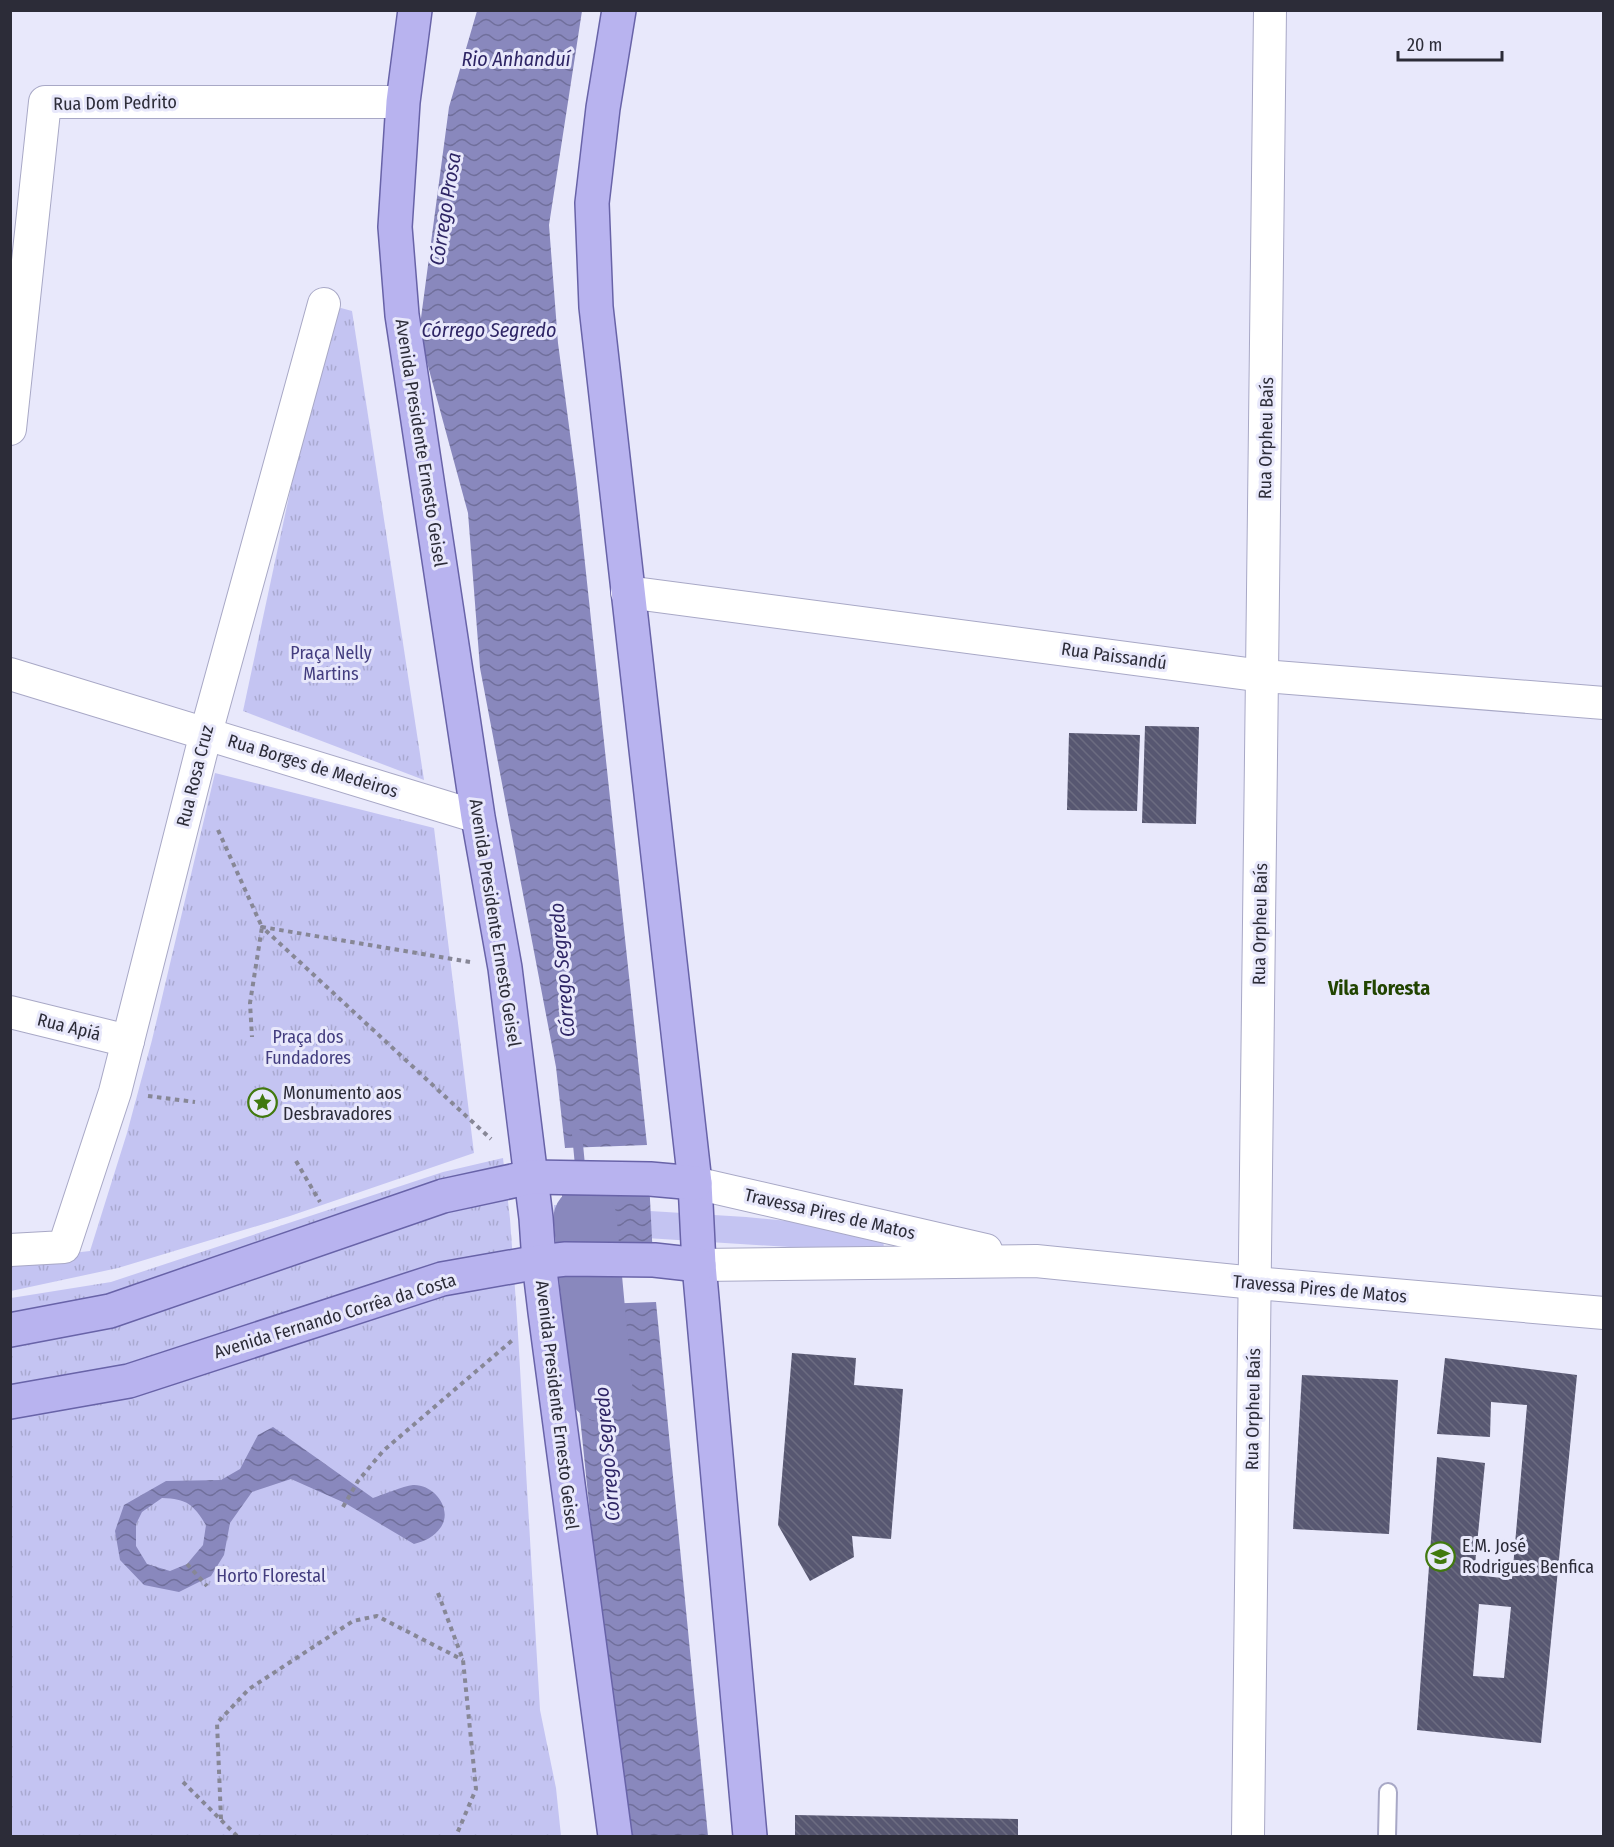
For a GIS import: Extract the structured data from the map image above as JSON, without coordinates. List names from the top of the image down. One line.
{"streets":{"main road":["Avenida Presidente Ernesto Geisel","Avenida Fernando Corrêa da Costa"],"street":["Rua Dom Pedrito","Rua Orpheu Baís","Rua Paissandú","Rua Borges de Medeiros","Rua Rosa Cruz","Rua Apiá","Travessa Pires de Matos"]},"crossings":[["Rua Dom Pedrito","Avenida Presidente Ernesto Geisel"],["Rua Orpheu Baís","Rua Paissandú"],["Rua Orpheu Baís","Travessa Pires de Matos"],["Avenida Presidente Ernesto Geisel","Rua Borges de Medeiros"],["Avenida Presidente Ernesto Geisel","Avenida Fernando Corrêa da Costa"],["Rua Borges de Medeiros","Rua Rosa Cruz"],["Rua Rosa Cruz","Rua Apiá"],["Travessa Pires de Matos","Avenida Fernando Corrêa da Costa"]],"districts":["Vila Floresta"],"water":["Rio Anhanduí","Córrego Prosa","Córrego Segredo"],"parks":["Praça Nelly Martins","Praça dos Fundadores","Horto Florestal"],"places":{"place":["Monumento aos Desbravadores"],"school or university":["E.M. José Rodrigues Benfica"]},"scale_bar":"20 m"}
